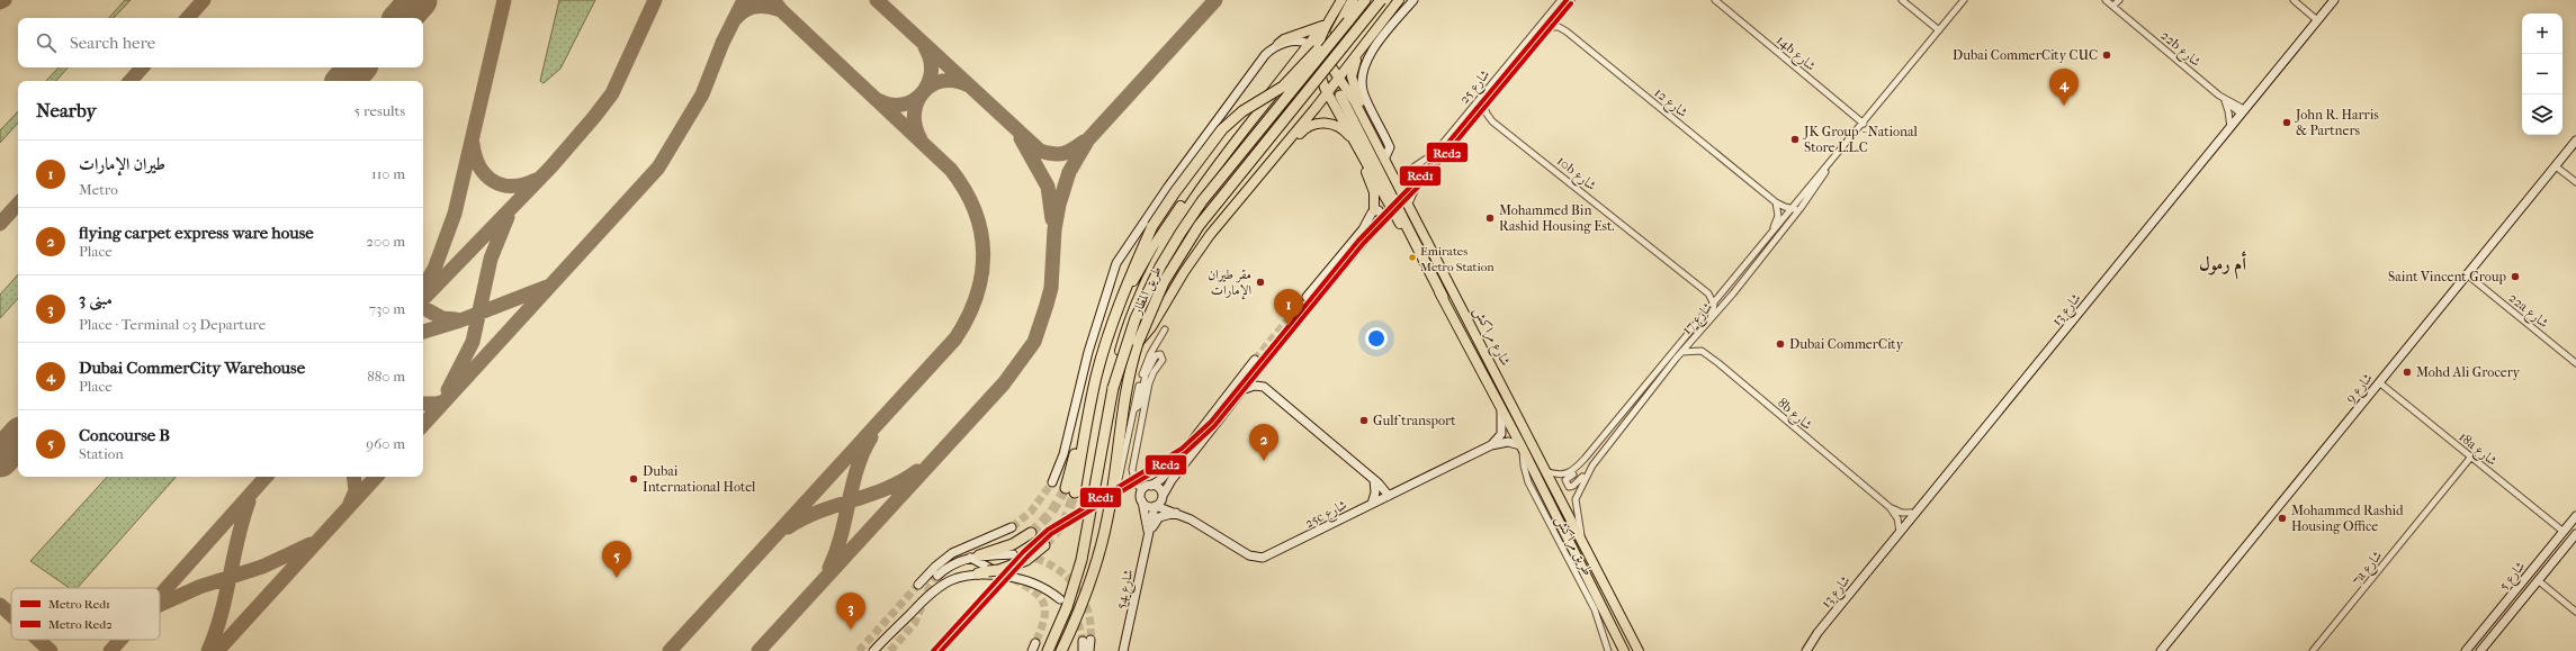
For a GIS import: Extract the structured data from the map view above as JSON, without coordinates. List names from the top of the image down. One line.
{"streets":{"highway":["طريق المطار"],"main road":["شارع مراكش"],"street":["22b شارع","14b شارع","شارع 25","شارع 12","10b شارع","شارع 13","22a شارع","شارع 17","شارع 9","8b شارع","18a شارع","25c شارع","طريق مراكش","7a شارع","شارع 5","شارع 54"]},"crossings":[["22b شارع","شارع 13"],["14b شارع","شارع 17"],["شارع 25","شارع 12"],["شارع 25","10b شارع"],["شارع 25","شارع مراكش"],["شارع 12","شارع 17"],["10b شارع","شارع 17"],["شارع 13","8b شارع"],["22a شارع","شارع 9"],["شارع 17","شارع مراكش"],["شارع 17","8b شارع"],["شارع مراكش","25c شارع"],["شارع مراكش","طريق مراكش"],["شارع 9","18a شارع"],["18a شارع","7a شارع"],["18a شارع","شارع 5"],["25c شارع","طريق مراكش"],["25c شارع","شارع 54"]],"districts":["أم رمول"],"places":["Dubai CommerCity CUC","John R. Harris & Partners","JK Group - National Store L.L.C","Mohammed Bin Rashid Housing Est.","Emirates Metro Station","Saint Vincent Group","مقر طيران الإمارات","Dubai CommerCity","Mohd Ali Grocery","Gulf transport","Dubai International Hotel","Mohammed Rashid Housing Office"],"lines":["metro line Red1","metro line Red2"],"legend":["Metro Red1","Metro Red2"],"page":{"map_buttons":["+","−"],"search":"Search here","pins":["4","1","2","5","3"],"heading":["Nearby","5 results"],"list":[{"mark":"1","name":"طيران الإمارات","note":"Metro","value":"110 m"},{"mark":"2","name":"flying carpet express ware house","note":"Place","value":"200 m"},{"mark":"3","name":"مبنى 3","note":"Place · Terminal 03 Departure","value":"730 m"},{"mark":"4","name":"Dubai CommerCity Warehouse","note":"Place","value":"880 m"},{"mark":"5","name":"Concourse B","note":"Station","value":"960 m"}]}}
